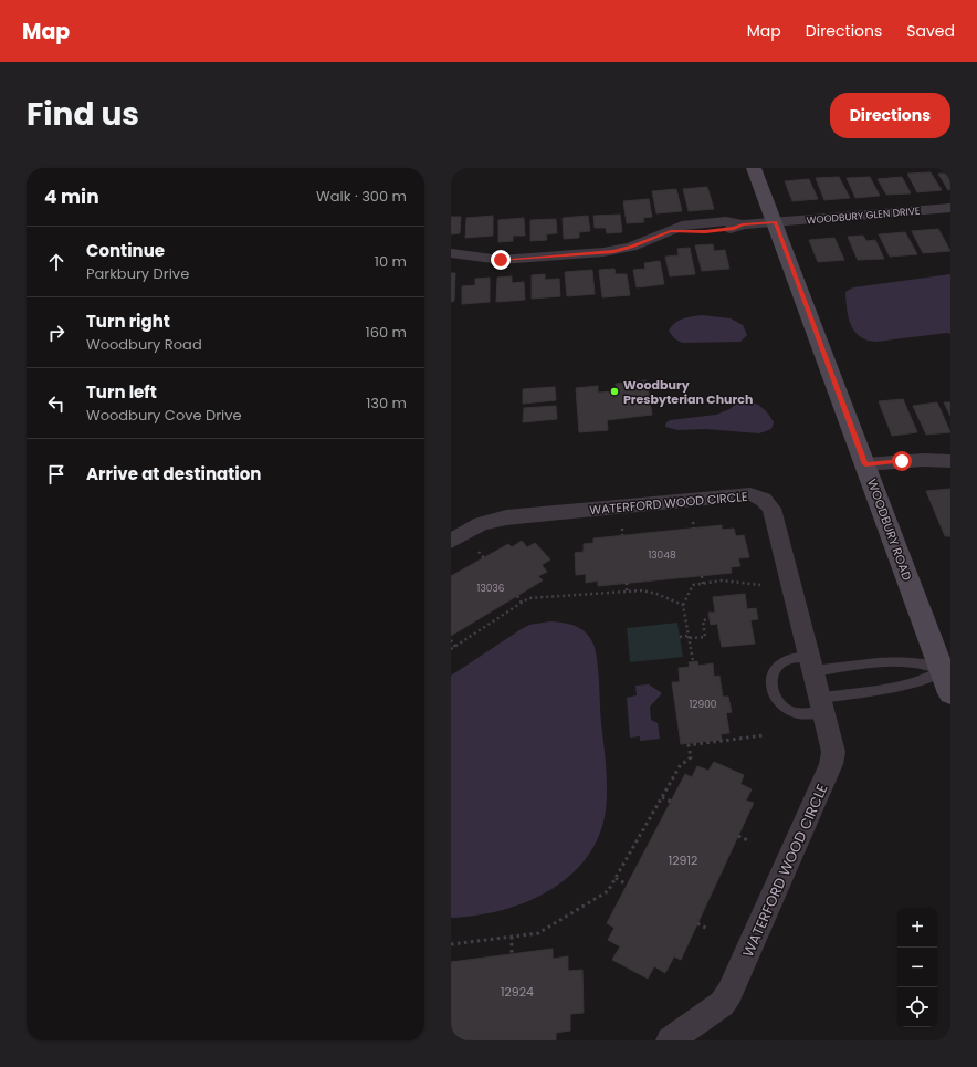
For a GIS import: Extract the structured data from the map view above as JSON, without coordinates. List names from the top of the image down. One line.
{"streets":{"street":["WOODBURY GLEN DRIVE","WATERFORD WOOD CIRCLE","WOODBURY ROAD"]},"crossings":[["WOODBURY GLEN DRIVE","WOODBURY ROAD"]],"places":["Woodbury Presbyterian Church"],"house_numbers":["13048","13036","12900","12912","12924"],"page":{"header":"Map","nav":["Map","Directions","Saved"],"title":"Find us","buttons":"Directions","heading":["4 min","Walk · 300 m"],"list":[["Continue","Parkbury Drive","10 m"],["Turn right","Woodbury Road","160 m"],["Turn left","Woodbury Cove Drive","130 m"],"Arrive at destination"],"map_buttons":["+","−"]}}
